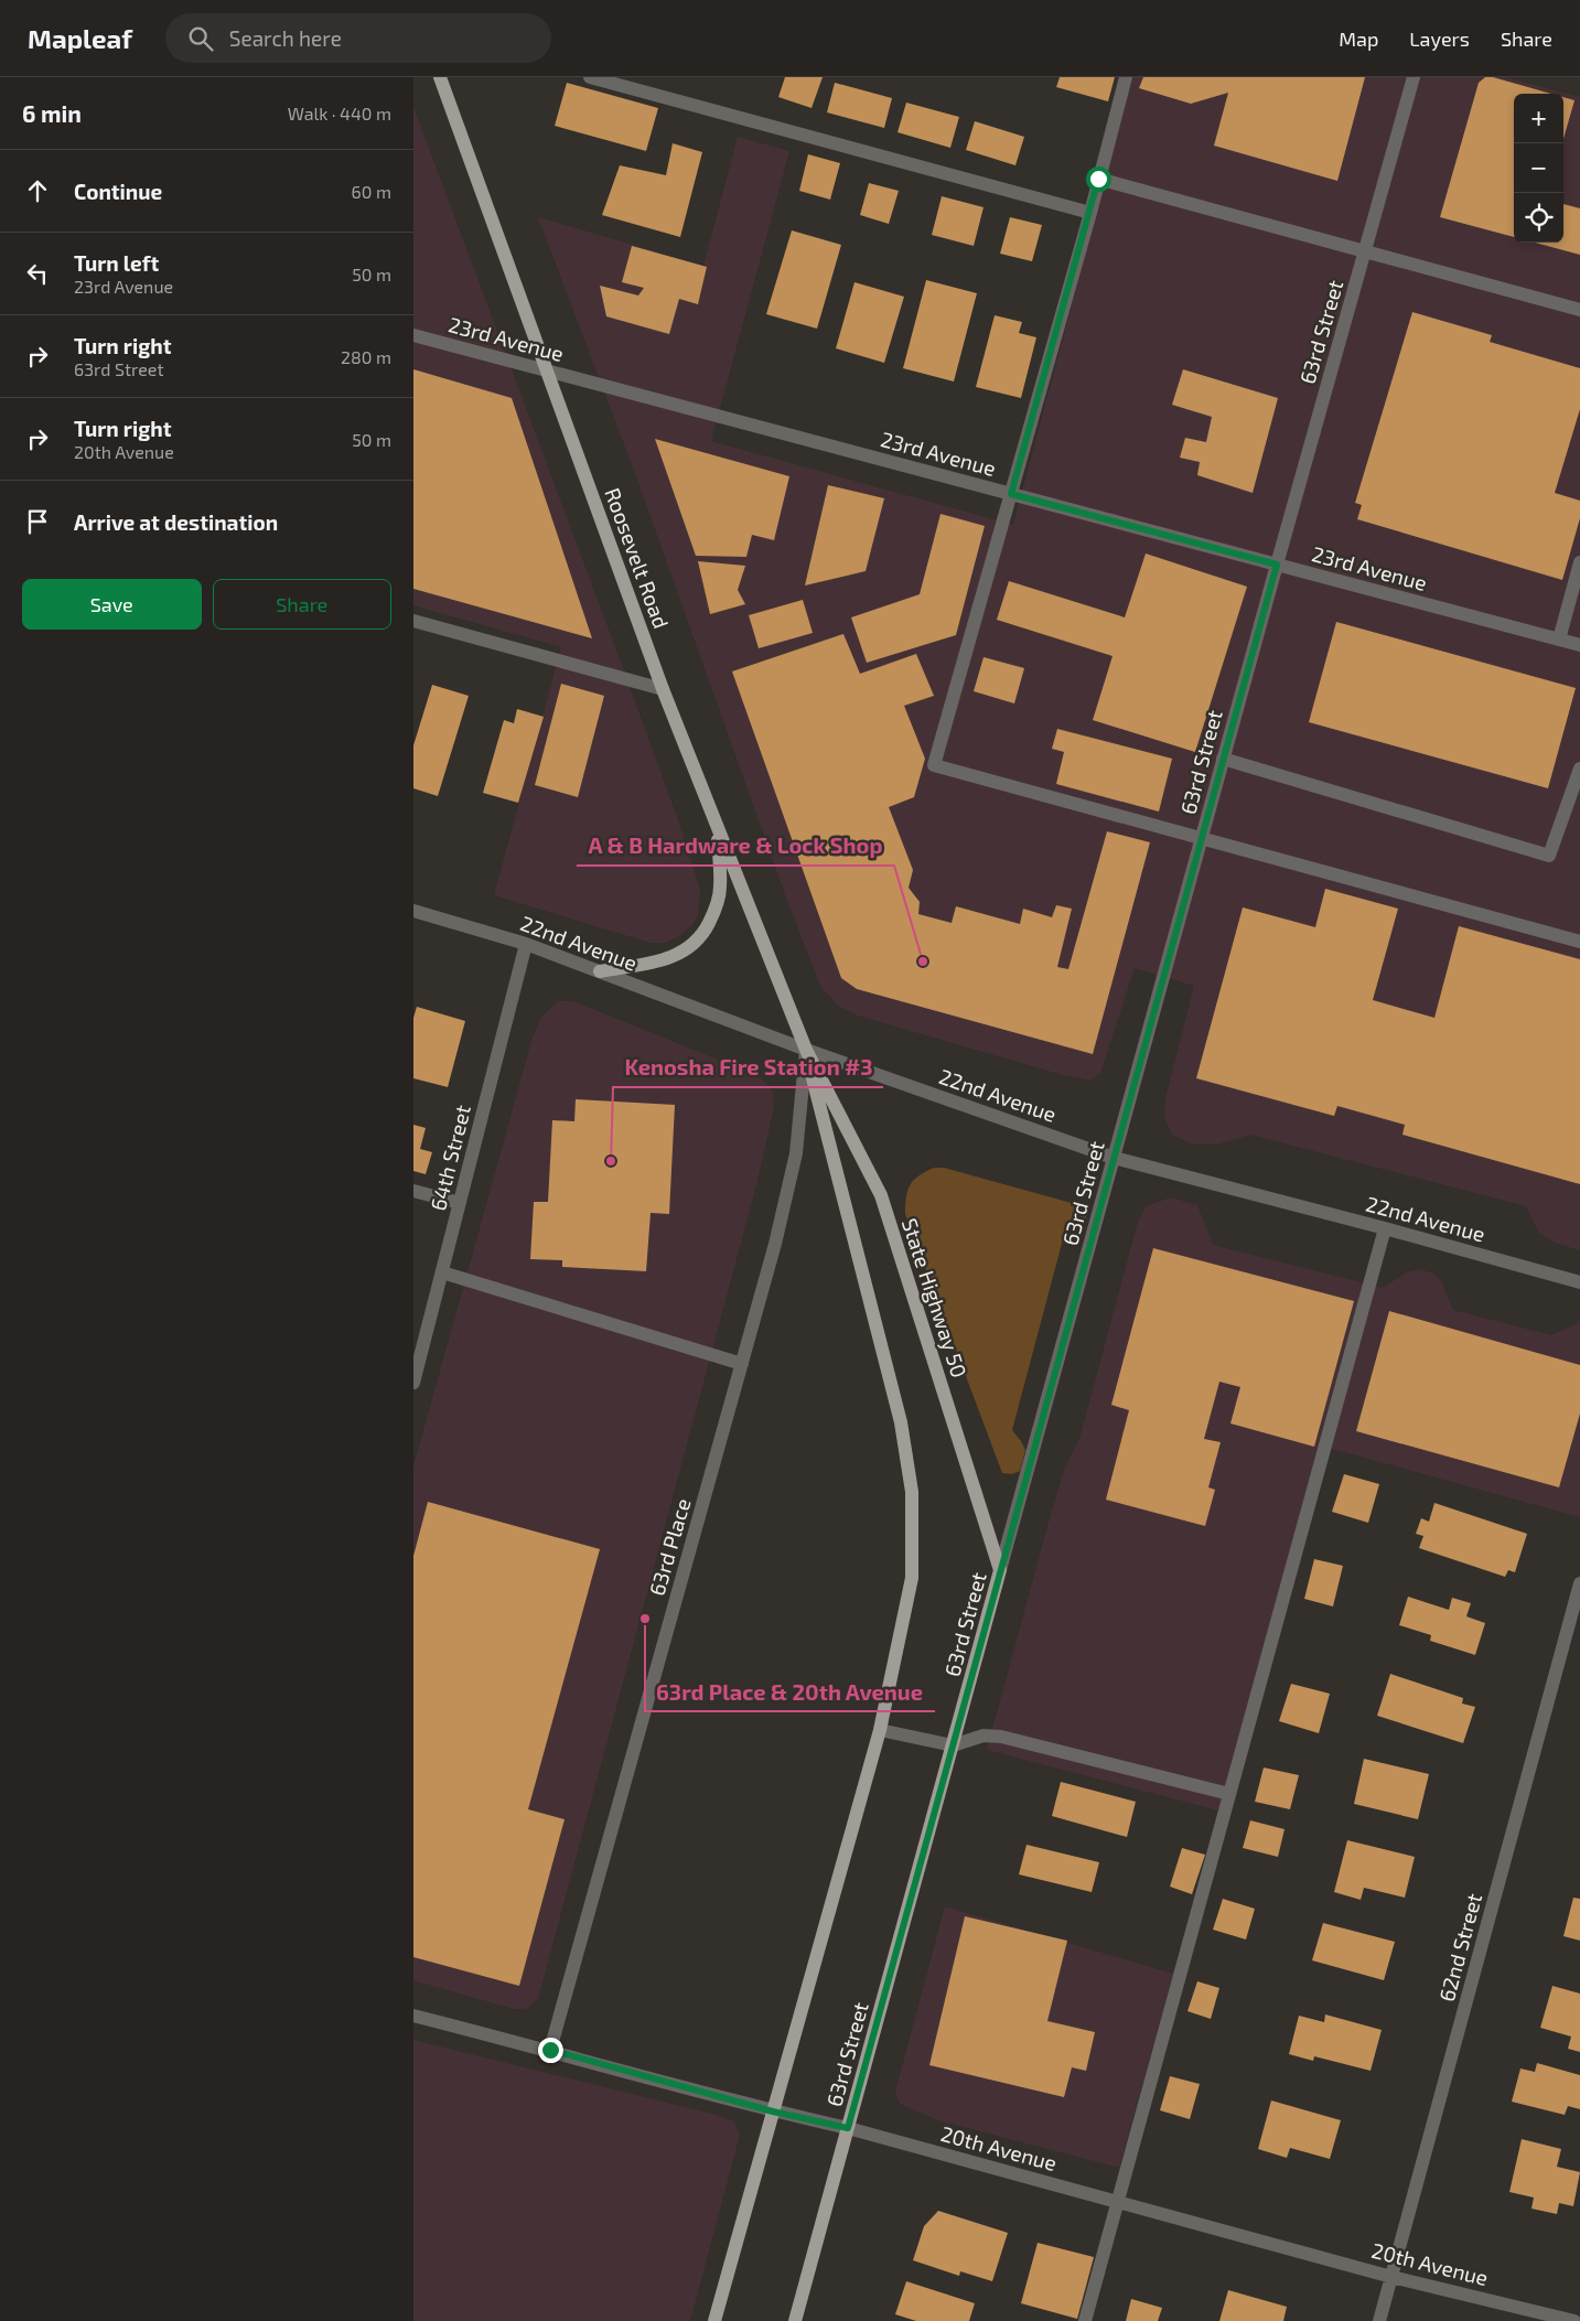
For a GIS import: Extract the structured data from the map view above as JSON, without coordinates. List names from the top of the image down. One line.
{"streets":{"main road":["63rd Street","Roosevelt Road","State Highway 50"],"street":["23rd Avenue","22nd Avenue","64th Street","63rd Place","62nd Street","20th Avenue"]},"crossings":[["63rd Street","23rd Avenue"],["63rd Street","22nd Avenue"],["63rd Street","State Highway 50"],["63rd Street","20th Avenue"],["23rd Avenue","Roosevelt Road"],["Roosevelt Road","22nd Avenue"],["Roosevelt Road","State Highway 50"],["Roosevelt Road","63rd Place"],["22nd Avenue","64th Street"],["22nd Avenue","State Highway 50"],["22nd Avenue","63rd Place"],["State Highway 50","63rd Place"],["63rd Place","20th Avenue"],["62nd Street","20th Avenue"]],"places":["A & B Hardware & Lock Shop","Kenosha Fire Station #3","63rd Place & 20th Avenue"],"page":{"header":"Mapleaf","search":"Search here","nav":["Map","Layers","Share"],"heading":["6 min","Walk · 440 m"],"map_buttons":["+","−"],"list":[["Continue","60 m"],["Turn left","23rd Avenue","50 m"],["Turn right","63rd Street","280 m"],["Turn right","20th Avenue","50 m"],"Arrive at destination"],"buttons":["Save","Share"]}}
